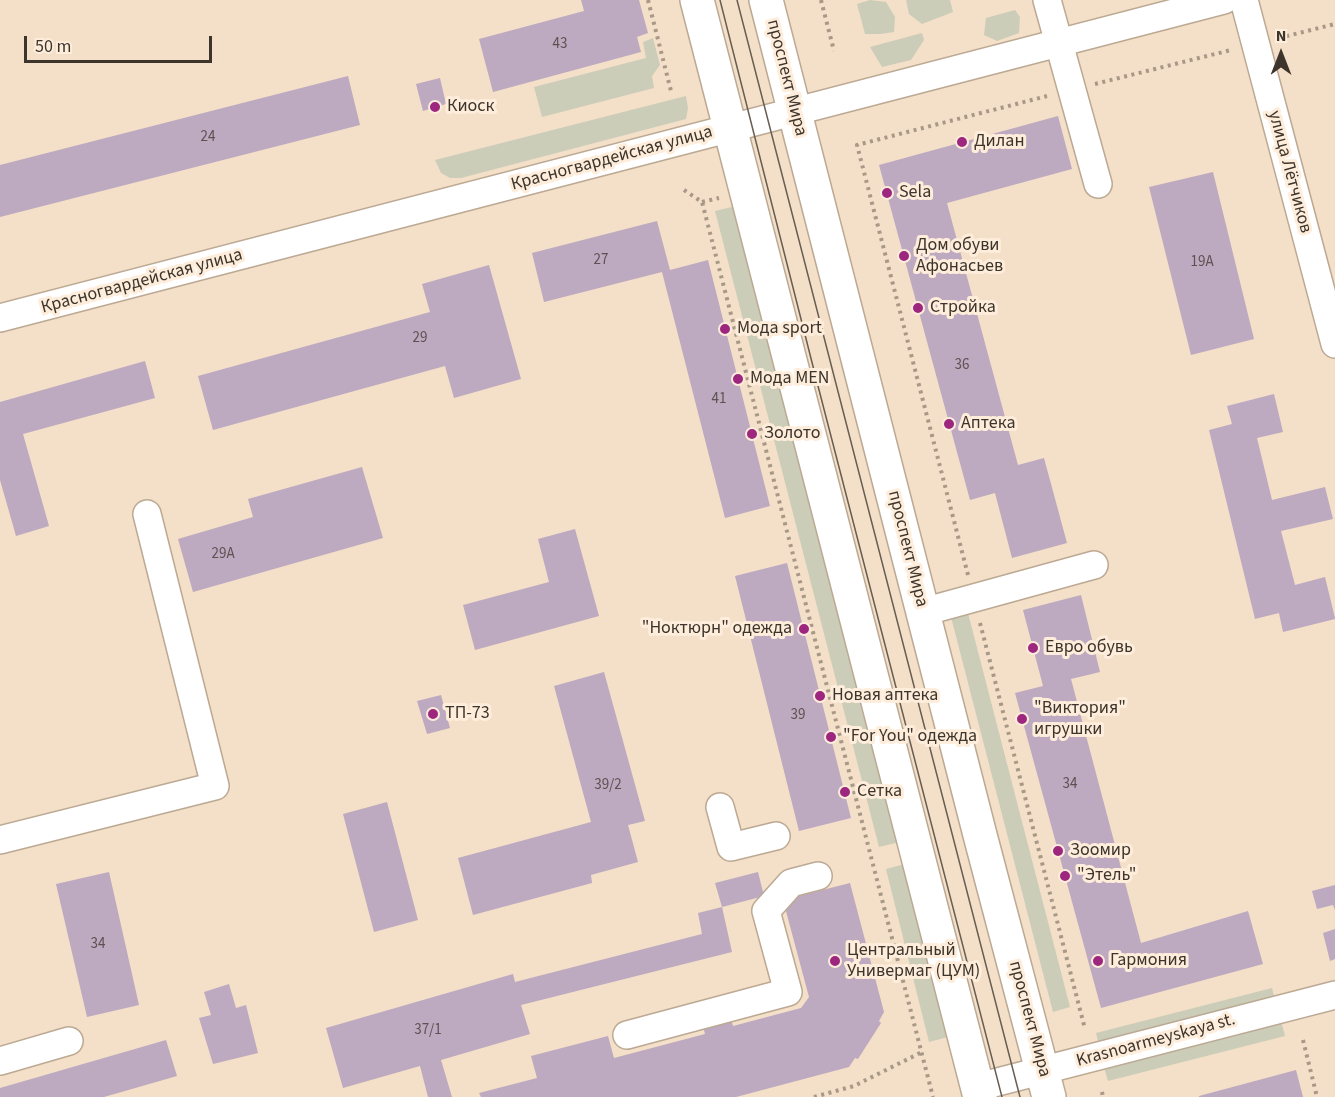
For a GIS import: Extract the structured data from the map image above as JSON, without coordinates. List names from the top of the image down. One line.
{"streets":{"main road":["проспект Мира"],"street":["Красногвардейская улица","улица Лётчиков","Krasnoarmeyskaya st."]},"crossings":[["проспект Мира","Красногвардейская улица"],["проспект Мира","Krasnoarmeyskaya st."]],"places":["Киоск","Дилан","Sela","Дом обуви Афонасьев","Стройка","Мода sport","Мода MEN","Аптека","Золото","\"Ноктюрн\" одежда","Евро обувь","Новая аптека","ТП-73","\"Виктория\" игрушки","\"For You\" одежда","Сетка","Зоомир","\"Этель\"","Центральный Универмаг (ЦУМ)","Гармония"],"house_numbers":["43","24","27","19А","29","36","41","29А","39","34","39/2","34","37/1"],"scale_bar":"50 m","north":"top"}
